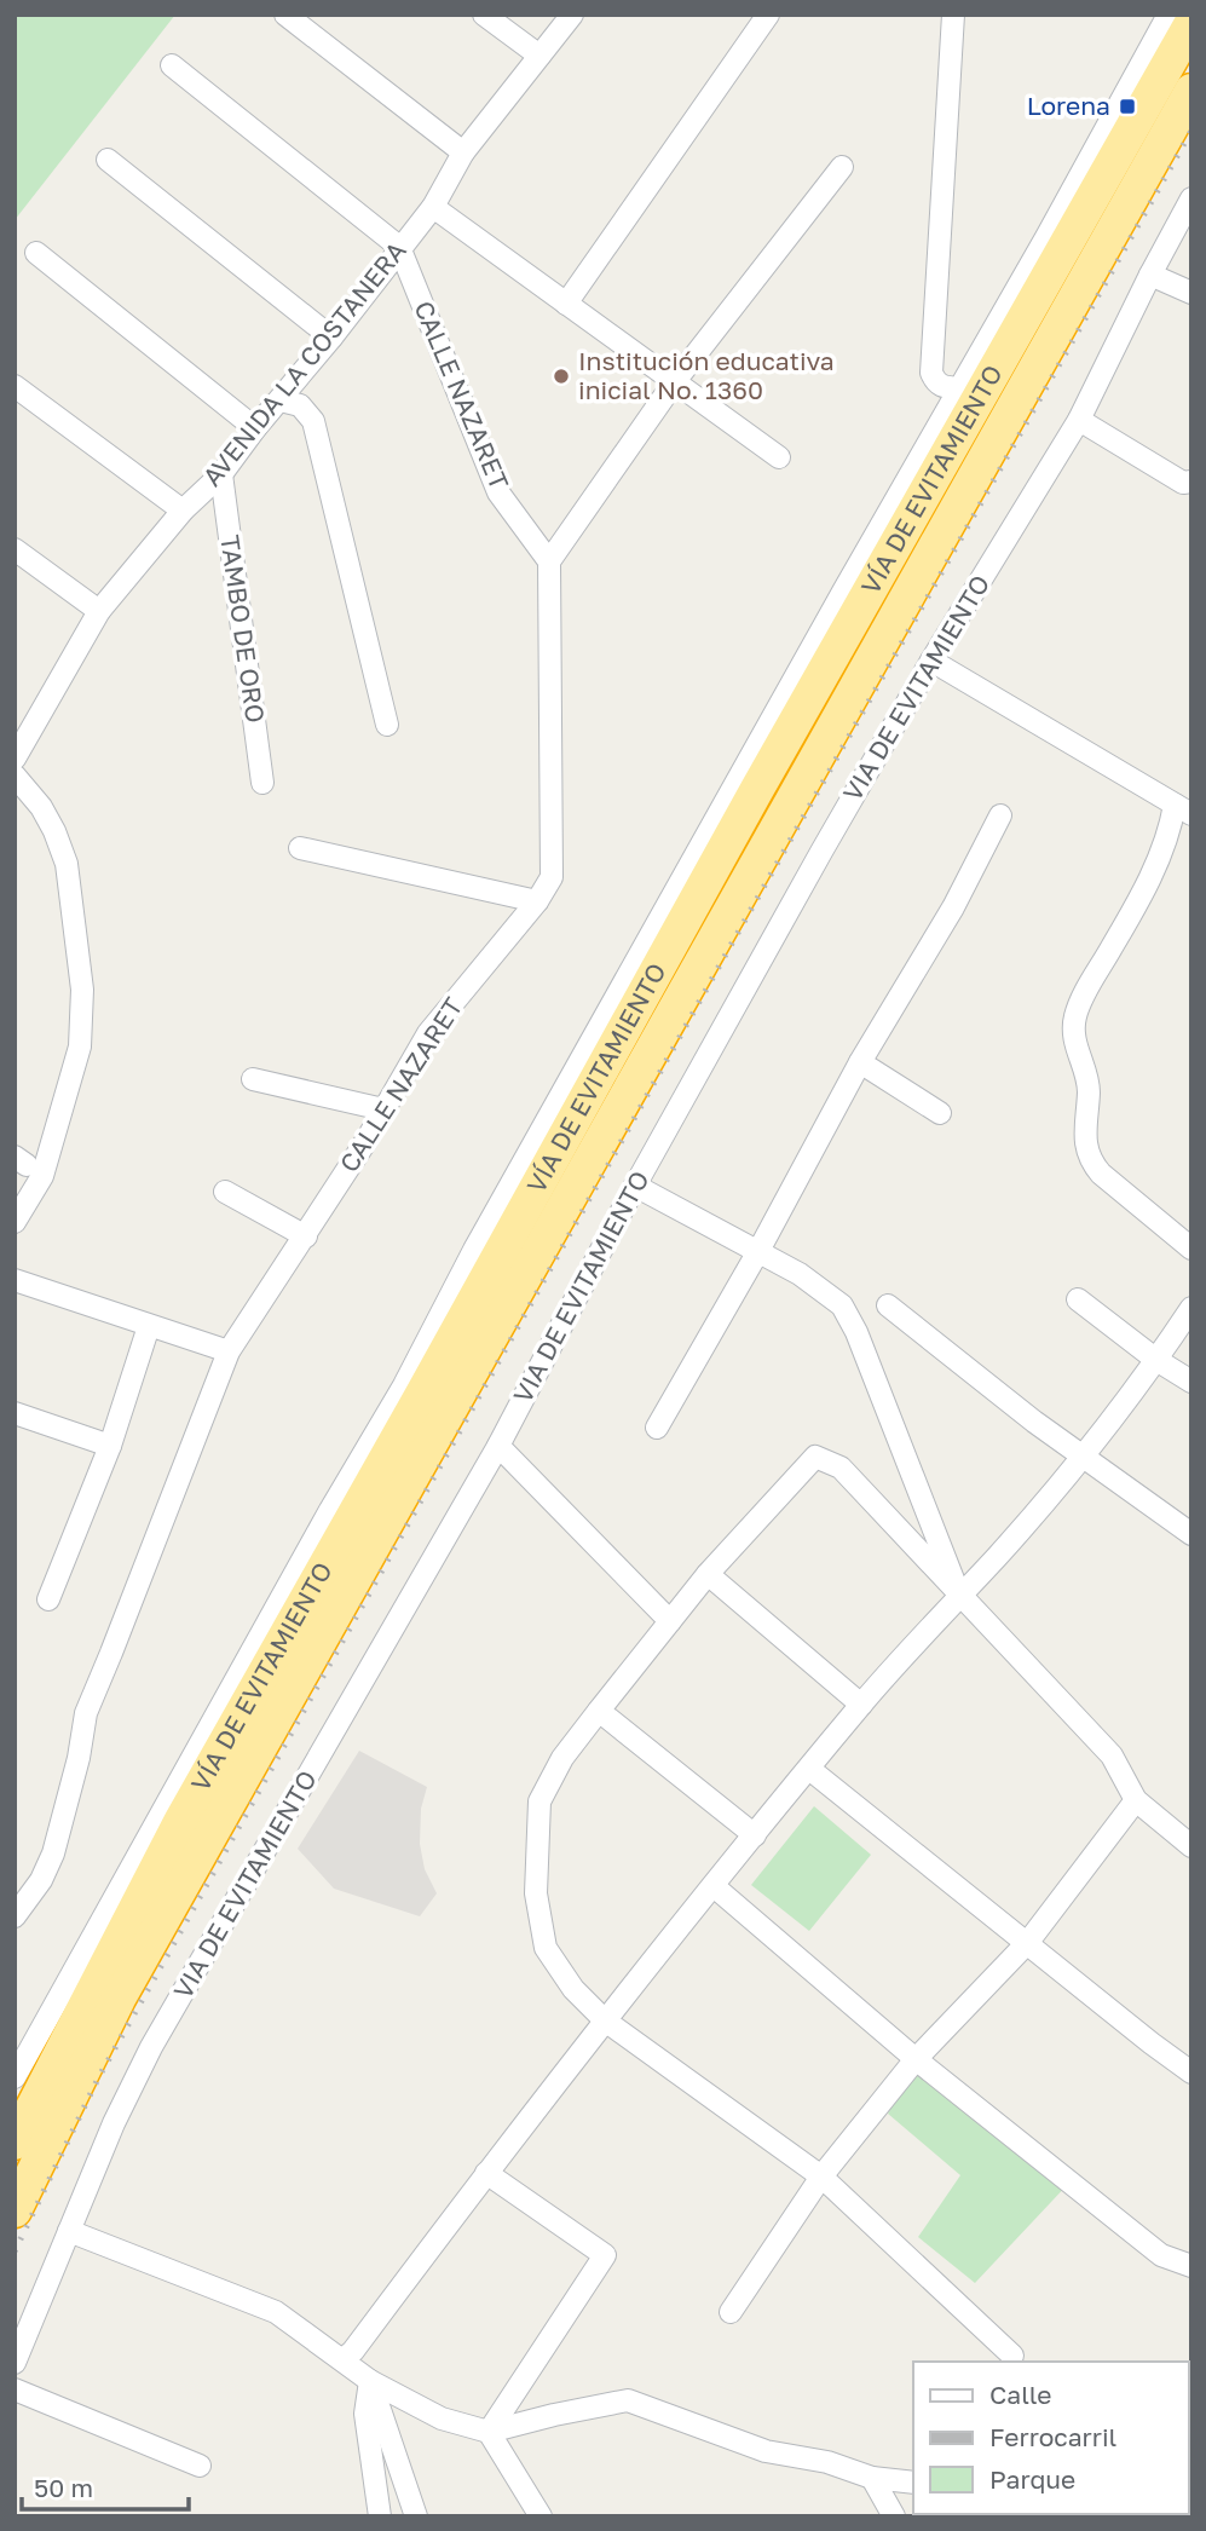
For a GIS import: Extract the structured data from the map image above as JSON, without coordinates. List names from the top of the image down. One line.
{"streets":{"highway":["VÍA DE EVITAMIENTO"],"street":["AVENIDA LA COSTANERA","CALLE NAZARET","TAMBO DE ORO","VIA DE EVITAMIENTO"]},"crossings":[["AVENIDA LA COSTANERA","CALLE NAZARET"],["AVENIDA LA COSTANERA","TAMBO DE ORO"]],"places":{"transit":["Lorena"],"other":["Institución educativa inicial No. 1360"]},"legend":["Calle","Ferrocarril","Parque"],"scale_bar":"50 m"}
